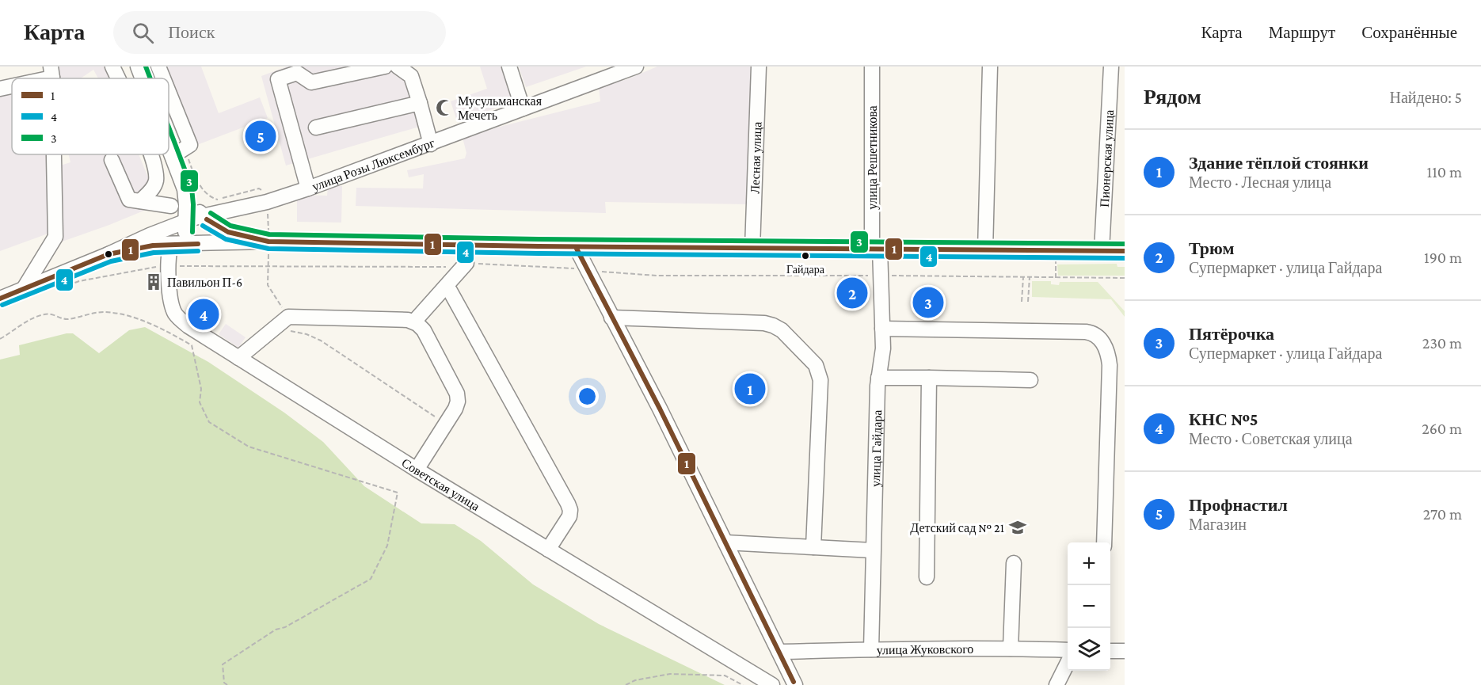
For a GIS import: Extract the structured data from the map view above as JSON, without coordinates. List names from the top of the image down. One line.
{"streets":{"street":["Лесная улица","улица Решетникова","Пионерская улица","улица Розы Люксембург","улица Гайдара","Советская улица","улица Жуковского"]},"crossings":[["улица Решетникова","улица Гайдара"],["улица Розы Люксембург","Советская улица"],["улица Гайдара","улица Жуковского"]],"places":{"mosque":["Мусульманская Мечеть"],"other":["Гайдара"],"building":["Павильон П-6"],"school or university":["Детский сад № 21"]},"lines":["transit line 3","transit line 1","transit line 4"],"legend":["1","4","3"],"page":{"header":"Карта","search":"Поиск","nav":["Карта","Маршрут","Сохранённые"],"heading":["Рядом","Найдено: 5"],"pins":["5","2","3","4","1"],"list":[{"mark":"1","name":"Здание тёплой стоянки","note":"Место · Лесная улица","value":"110 m"},{"mark":"2","name":"Трюм","note":"Супермаркет · улица Гайдара","value":"190 m"},{"mark":"3","name":"Пятёрочка","note":"Супермаркет · улица Гайдара","value":"230 m"},{"mark":"4","name":"КНС №5","note":"Место · Советская улица","value":"260 m"},{"mark":"5","name":"Профнастил","note":"Магазин","value":"270 m"}],"map_buttons":["+","−"]}}
